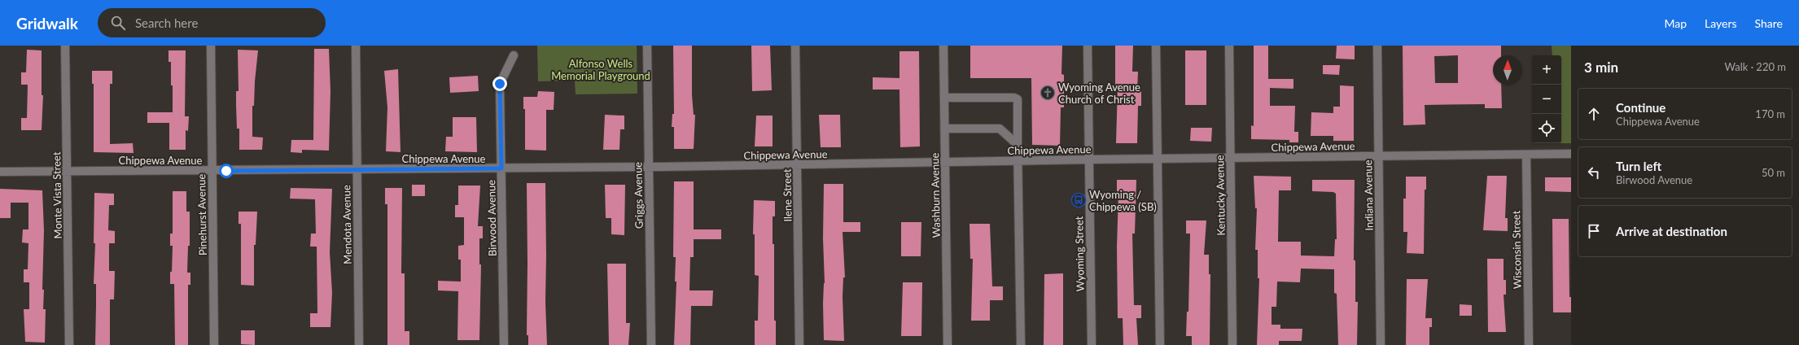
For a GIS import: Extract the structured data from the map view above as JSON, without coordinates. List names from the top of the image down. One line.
{"streets":{"street":["Chippewa Avenue","Monte Vista Street","Griggs Avenue","Ilene Street","Washburn Avenue","Kentucky Avenue","Indiana Avenue","Pinehurst Avenue","Birwood Avenue","Mendota Avenue","Wisconsin Street","Wyoming Street"]},"crossings":[["Chippewa Avenue","Monte Vista Street"],["Chippewa Avenue","Griggs Avenue"],["Chippewa Avenue","Ilene Street"],["Chippewa Avenue","Washburn Avenue"],["Chippewa Avenue","Kentucky Avenue"],["Chippewa Avenue","Indiana Avenue"],["Chippewa Avenue","Pinehurst Avenue"],["Chippewa Avenue","Birwood Avenue"],["Chippewa Avenue","Mendota Avenue"],["Chippewa Avenue","Wisconsin Street"],["Chippewa Avenue","Wyoming Street"]],"parks":["Alfonso Wells Memorial Playground"],"places":{"church":["Wyoming Avenue Church of Christ"],"bus stop":["Wyoming / Chippewa (SB)"]},"north":"top","page":{"header":"Gridwalk","search":"Search here","nav":["Map","Layers","Share"],"heading":["3 min","Walk · 220 m"],"map_buttons":["+","−"],"list":[["Continue","Chippewa Avenue","170 m"],["Turn left","Birwood Avenue","50 m"],"Arrive at destination"]}}
